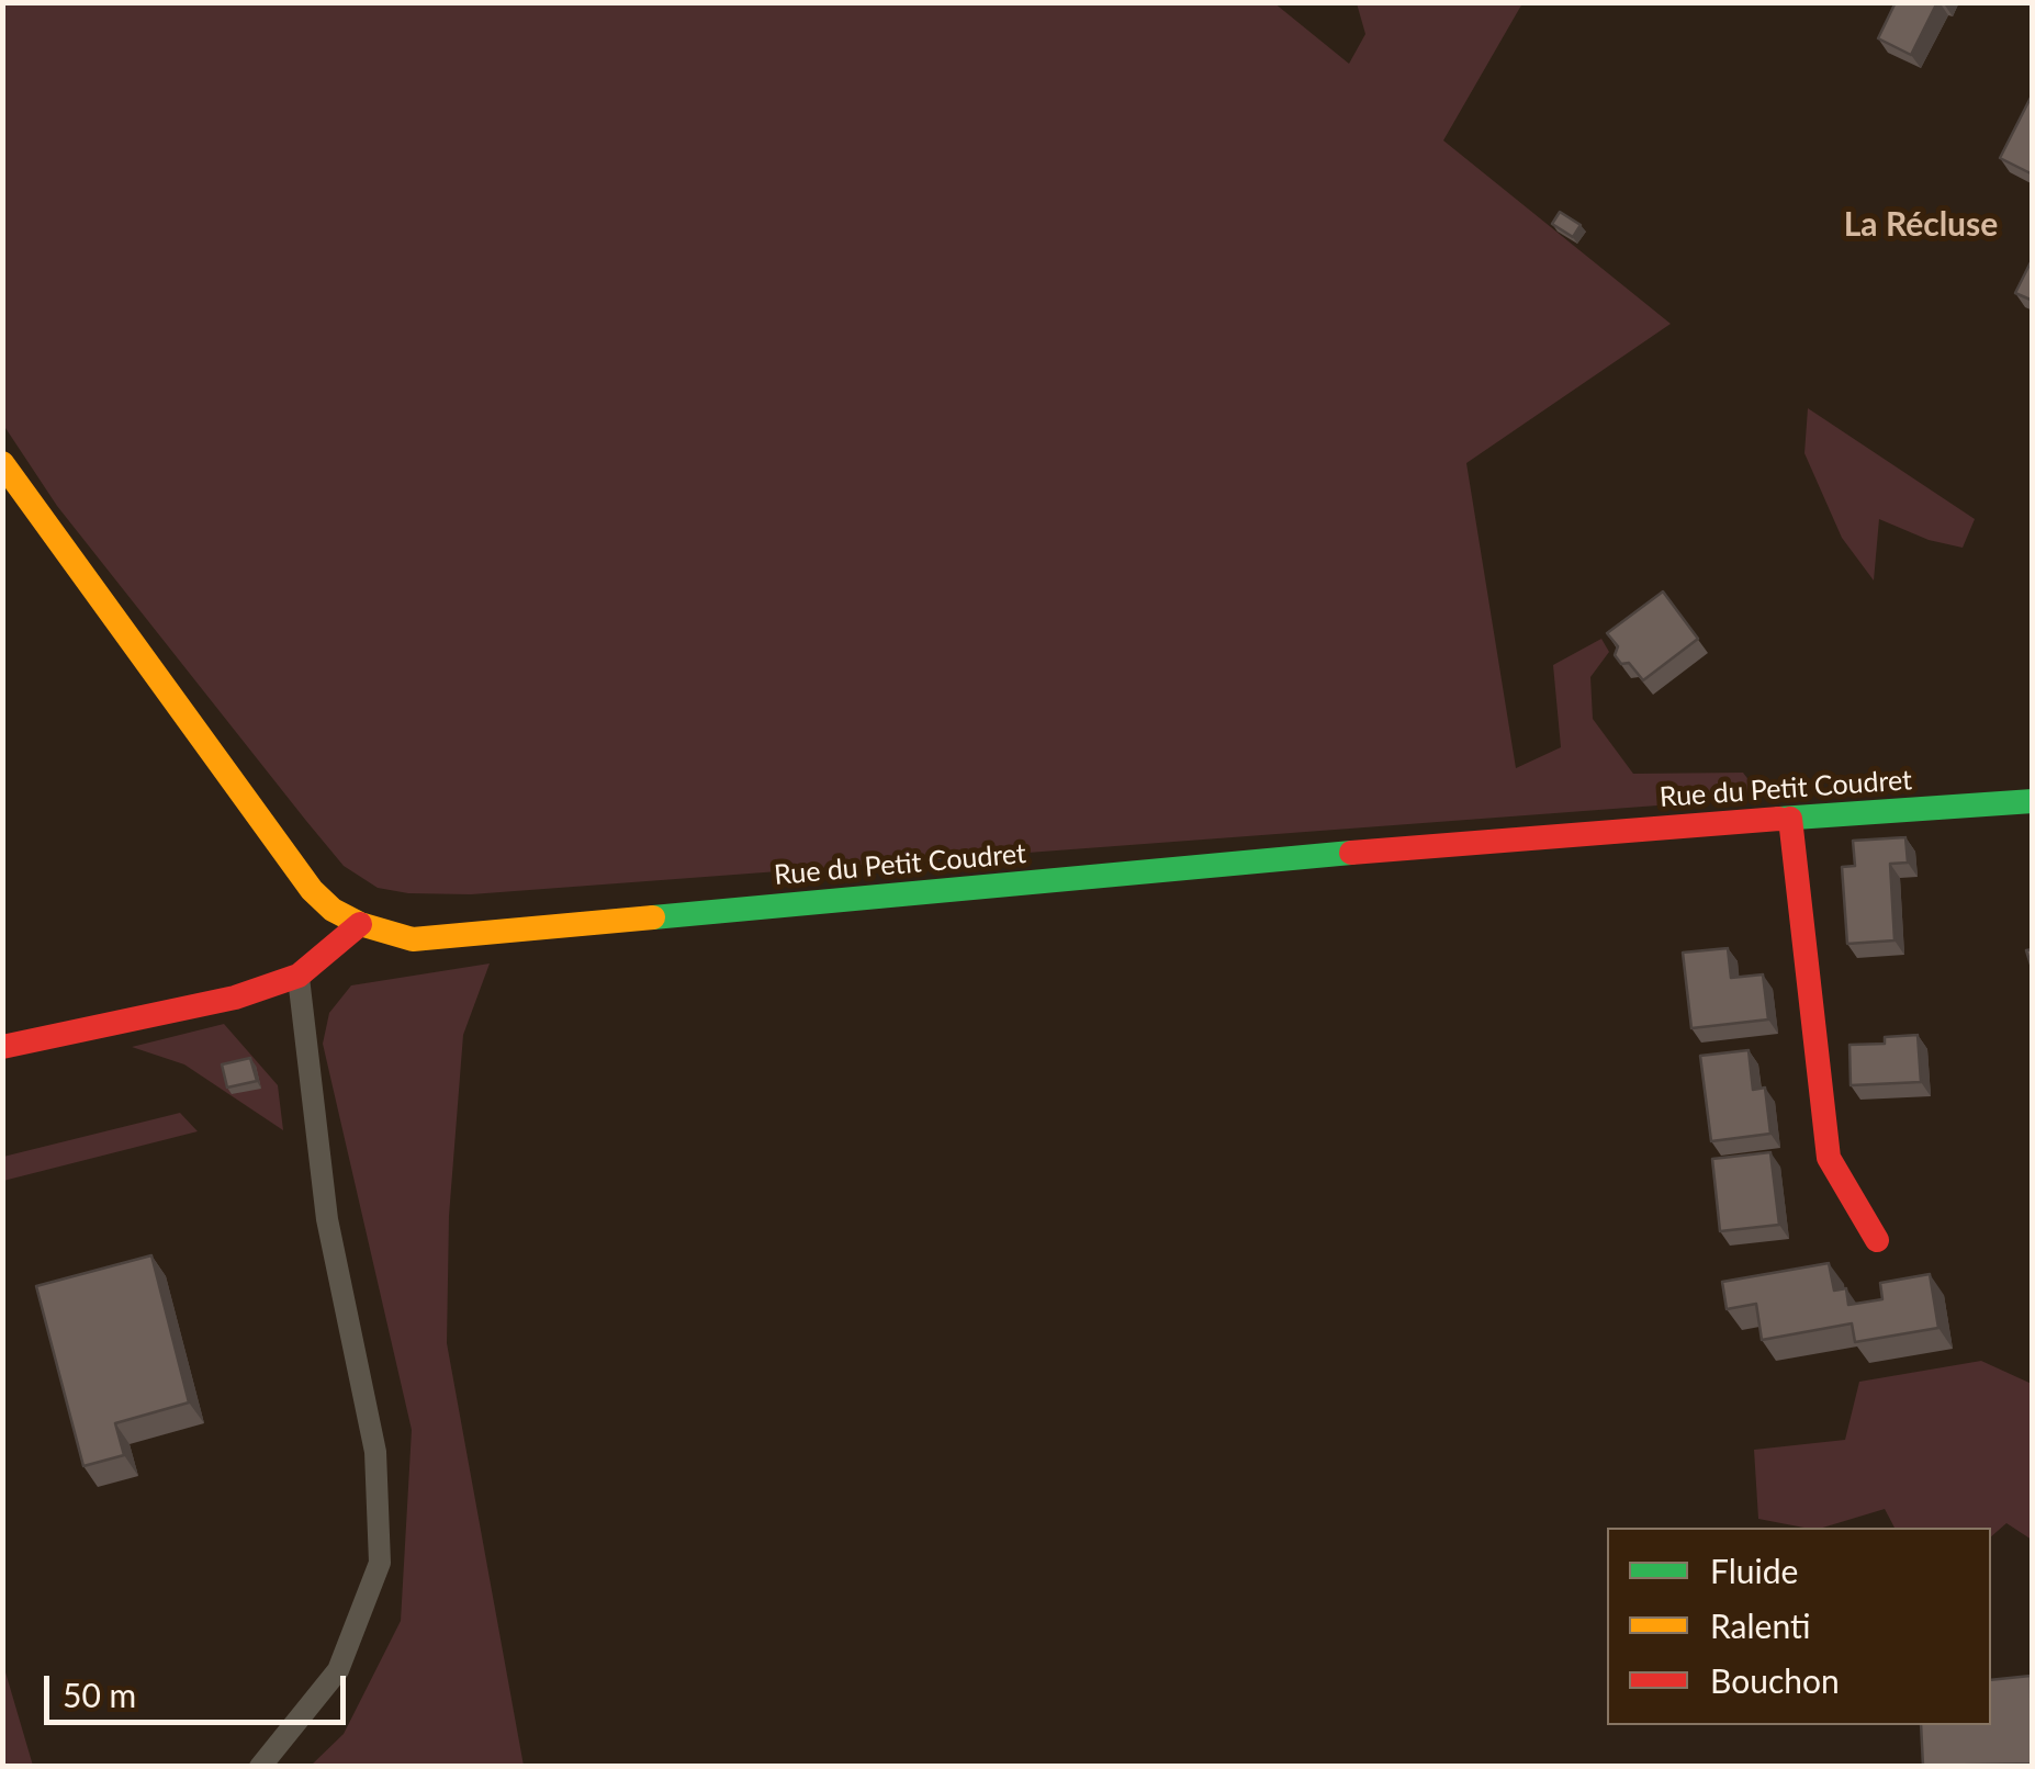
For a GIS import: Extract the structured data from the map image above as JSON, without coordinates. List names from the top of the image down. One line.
{"streets":{"street":["Rue du Petit Coudret"]},"districts":["La Récluse"],"legend":["Fluide","Ralenti","Bouchon"],"scale_bar":"50 m"}
